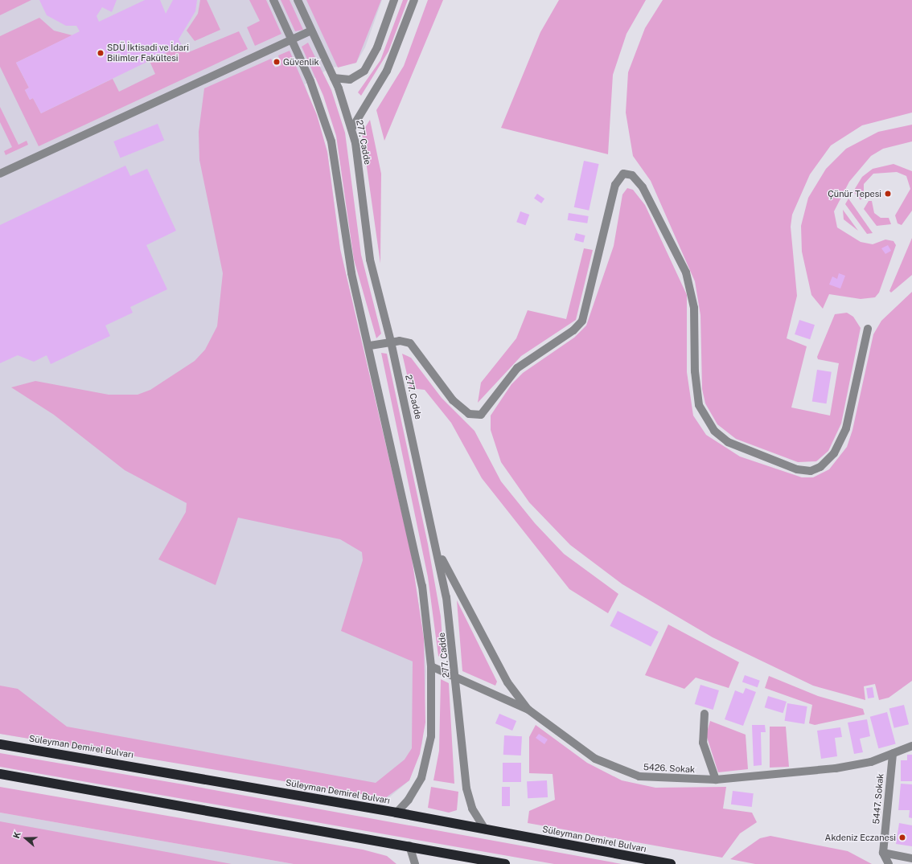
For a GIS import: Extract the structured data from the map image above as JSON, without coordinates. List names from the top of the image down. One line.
{"streets":{"highway":["Süleyman Demirel Bulvarı"],"street":["277. Cadde","5426. Sokak","5447. Sokak"]},"crossings":[["277. Cadde","Süleyman Demirel Bulvarı"],["277. Cadde","5426. Sokak"],["5426. Sokak","5447. Sokak"]],"places":["SDÜ İktisadi ve İdari Bilimler Fakültesi","Güvenlik","Çünür Tepesi","Akdeniz Eczanesi"],"north":"left"}
